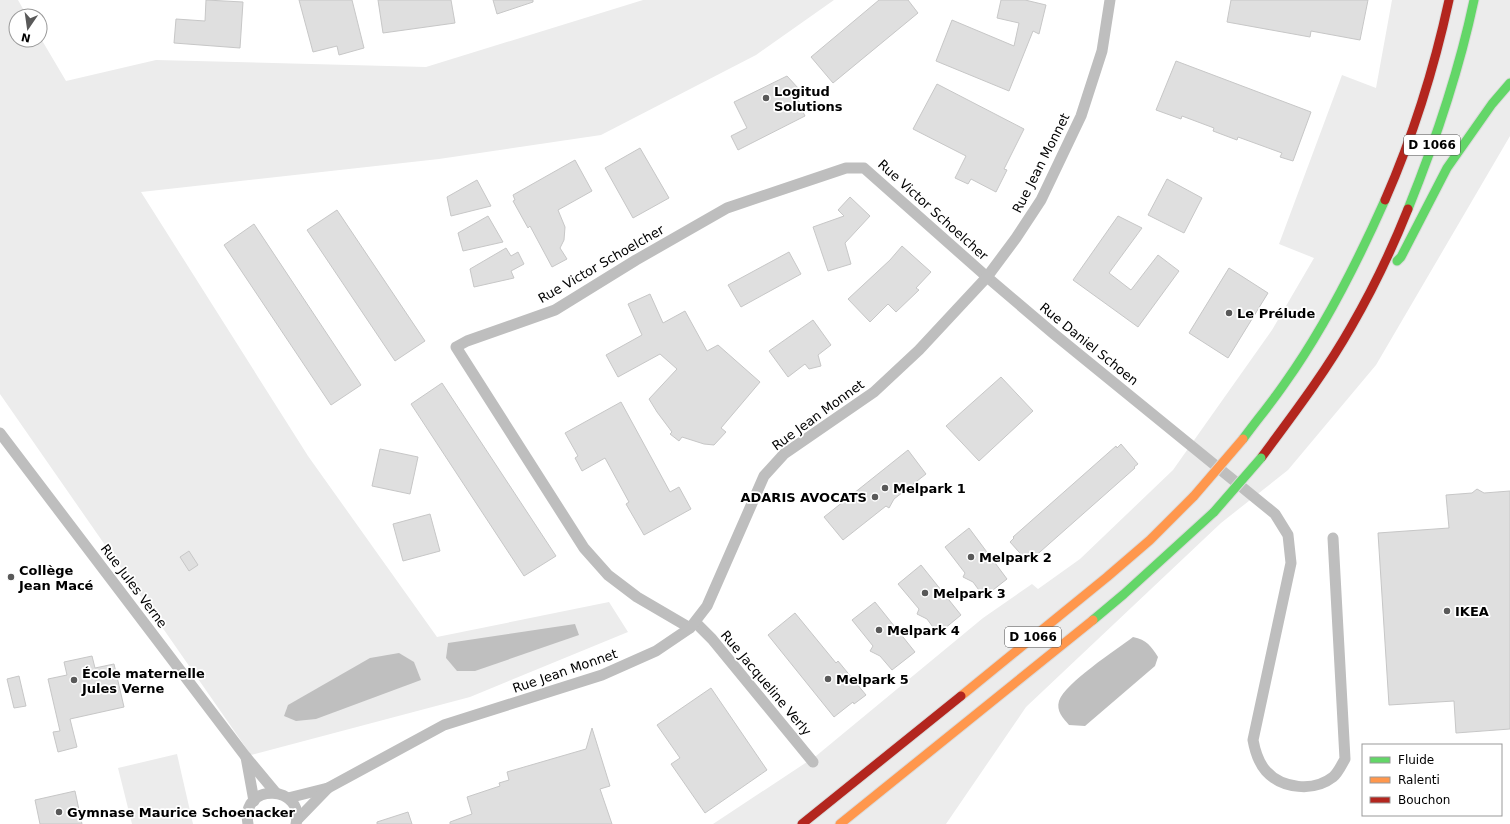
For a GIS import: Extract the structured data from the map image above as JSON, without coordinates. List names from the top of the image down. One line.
{"streets":{"highway":["D 1066"],"street":["Rue Jean Monnet","Rue Victor Schoelcher","Rue Daniel Schoen","Rue Jules Verne","Rue Jacqueline Verly"]},"crossings":[["Rue Jean Monnet","Rue Victor Schoelcher"],["Rue Jean Monnet","Rue Daniel Schoen"],["Rue Jean Monnet","Rue Jacqueline Verly"],["Rue Victor Schoelcher","Rue Daniel Schoen"],["Rue Victor Schoelcher","Rue Jacqueline Verly"]],"places":["Logitud Solutions","Le Prélude","Melpark 1","ADARIS AVOCATS","Melpark 2","Collège Jean Macé","Melpark 3","IKEA","Melpark 4","Melpark 5","École maternelle Jules Verne","Gymnase Maurice Schoenacker"],"legend":["Fluide","Ralenti","Bouchon"],"north":"bottom"}
